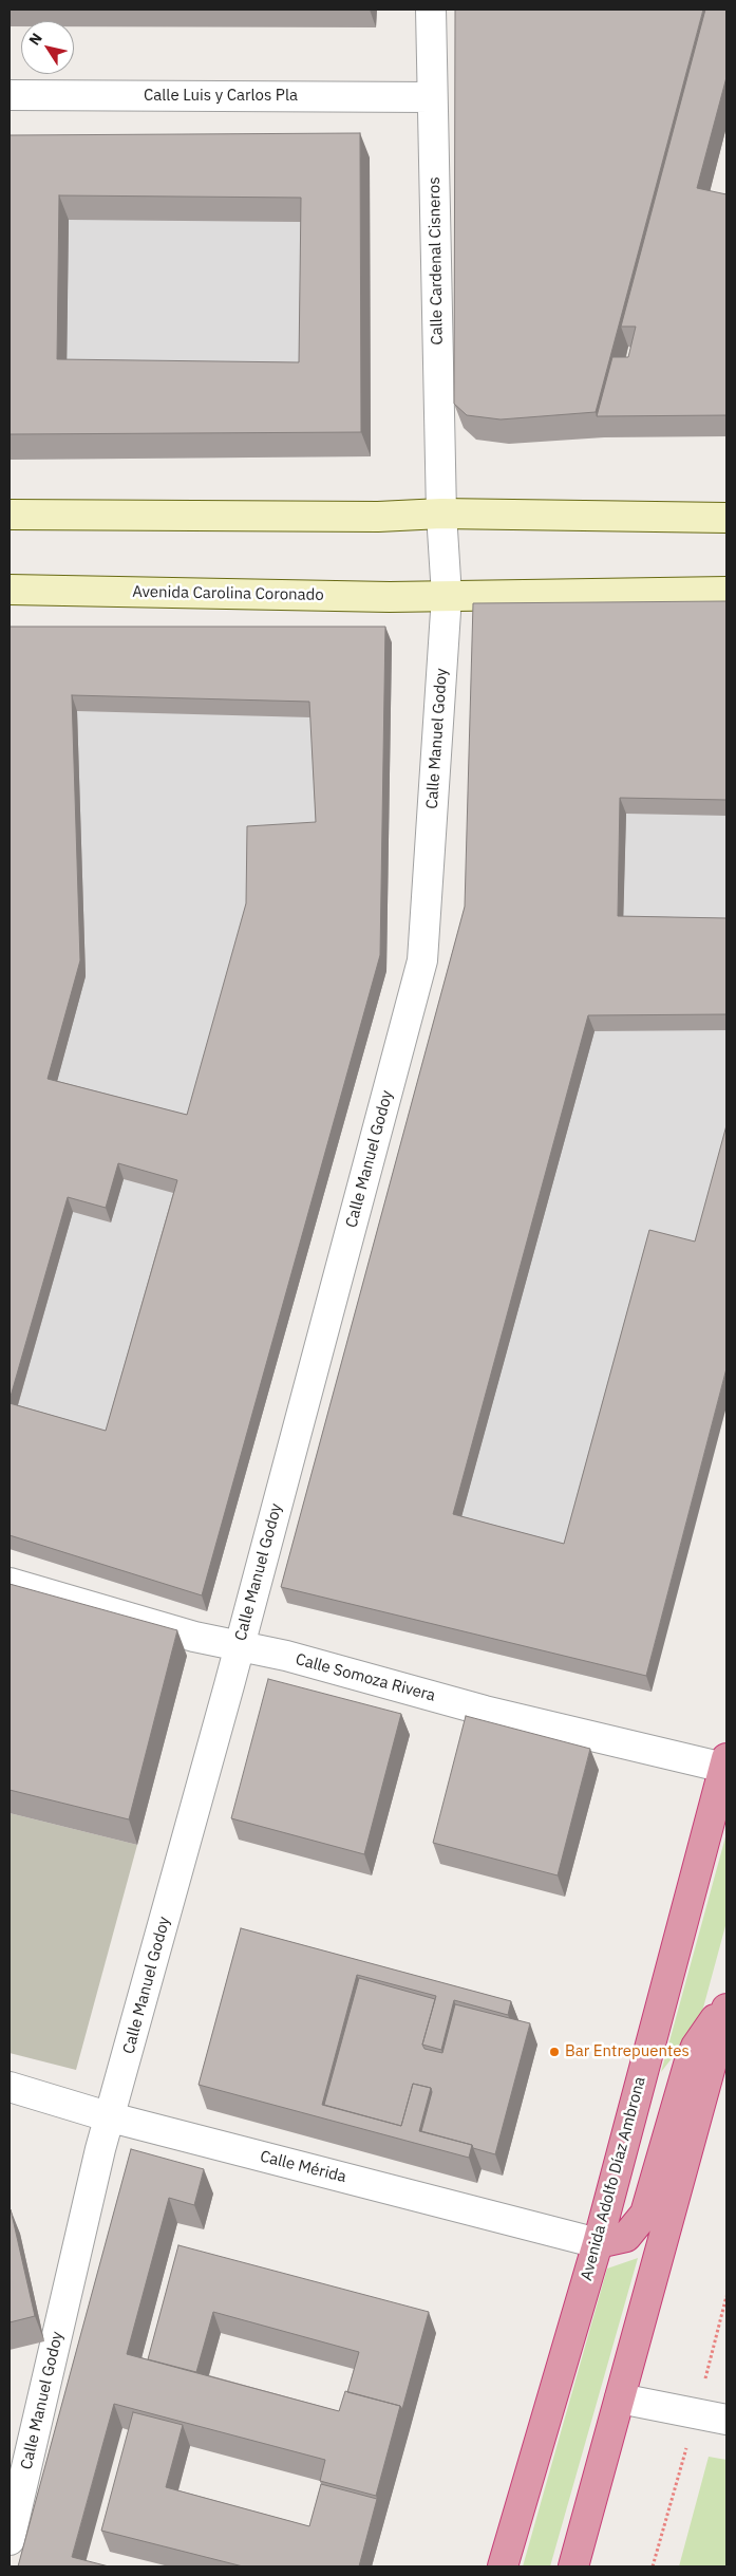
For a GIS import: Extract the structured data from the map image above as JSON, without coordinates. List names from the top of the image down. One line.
{"streets":{"highway":["Avenida Adolfo Díaz Ambrona"],"main road":["Avenida Carolina Coronado"],"street":["Calle Luis y Carlos Pla","Calle Cardenal Cisneros","Calle Manuel Godoy","Calle Somoza Rivera","Calle Mérida"]},"crossings":[["Calle Luis y Carlos Pla","Calle Cardenal Cisneros"],["Avenida Carolina Coronado","Calle Manuel Godoy"],["Calle Manuel Godoy","Calle Somoza Rivera"],["Calle Manuel Godoy","Calle Mérida"],["Calle Somoza Rivera","Avenida Adolfo Díaz Ambrona"],["Calle Mérida","Avenida Adolfo Díaz Ambrona"]],"places":["Bar Entrepuentes"],"north":"top left"}
